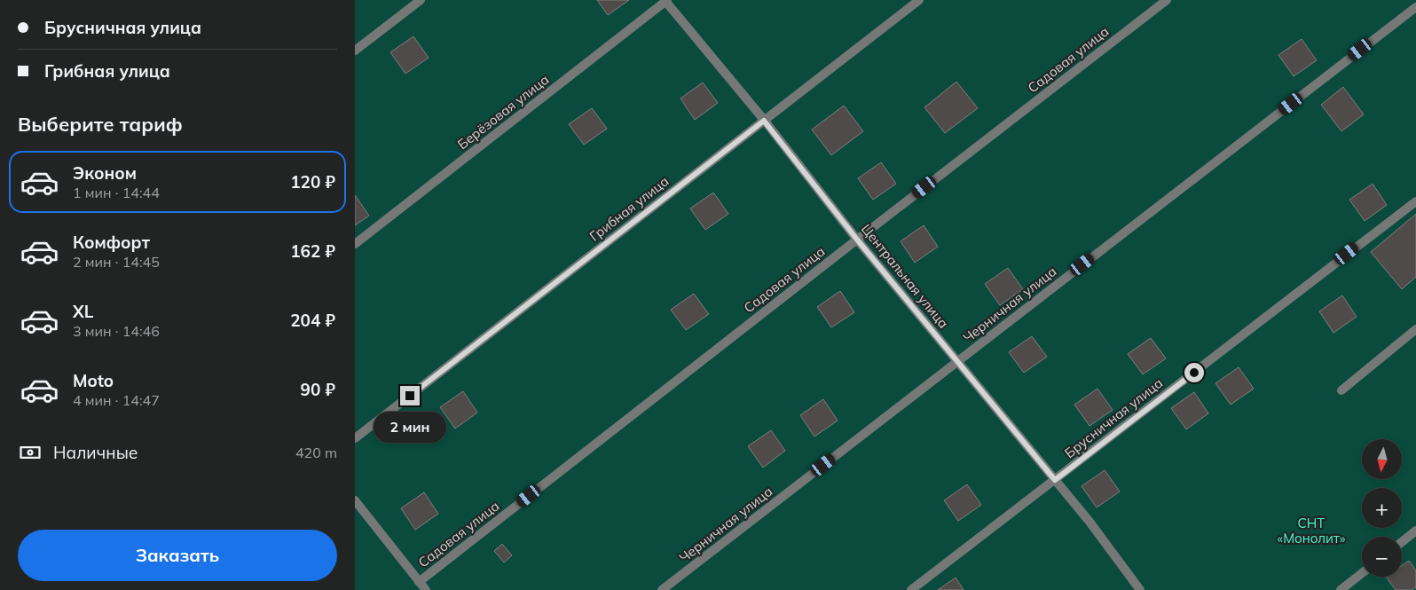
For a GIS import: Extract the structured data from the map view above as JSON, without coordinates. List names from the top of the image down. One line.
{"streets":{"street":["Садовая улица","Берёзовая улица","Грибная улица","Центральная улица","Черничная улица","Брусничная улица"]},"crossings":[["Садовая улица","Центральная улица"],["Берёзовая улица","Центральная улица"],["Грибная улица","Центральная улица"],["Центральная улица","Черничная улица"],["Центральная улица","Брусничная улица"]],"parks":["СНТ «Монолит»"],"north":"bottom","page":{"banner":["Брусничная улица","Грибная улица"],"heading":"Выберите тариф","list":[{"name":"Эконом","note":"1 мин · 14:44","value":"120 ₽"},{"name":"Комфорт","note":"2 мин · 14:45","value":"162 ₽"},{"name":"XL","note":"3 мин · 14:46","value":"204 ₽"},{"name":"Moto","note":"4 мин · 14:47","value":"90 ₽"}],"bubble":"2 мин","pay":["Наличные","420 m"],"map_buttons":["+","−"],"buttons":"Заказать"}}
